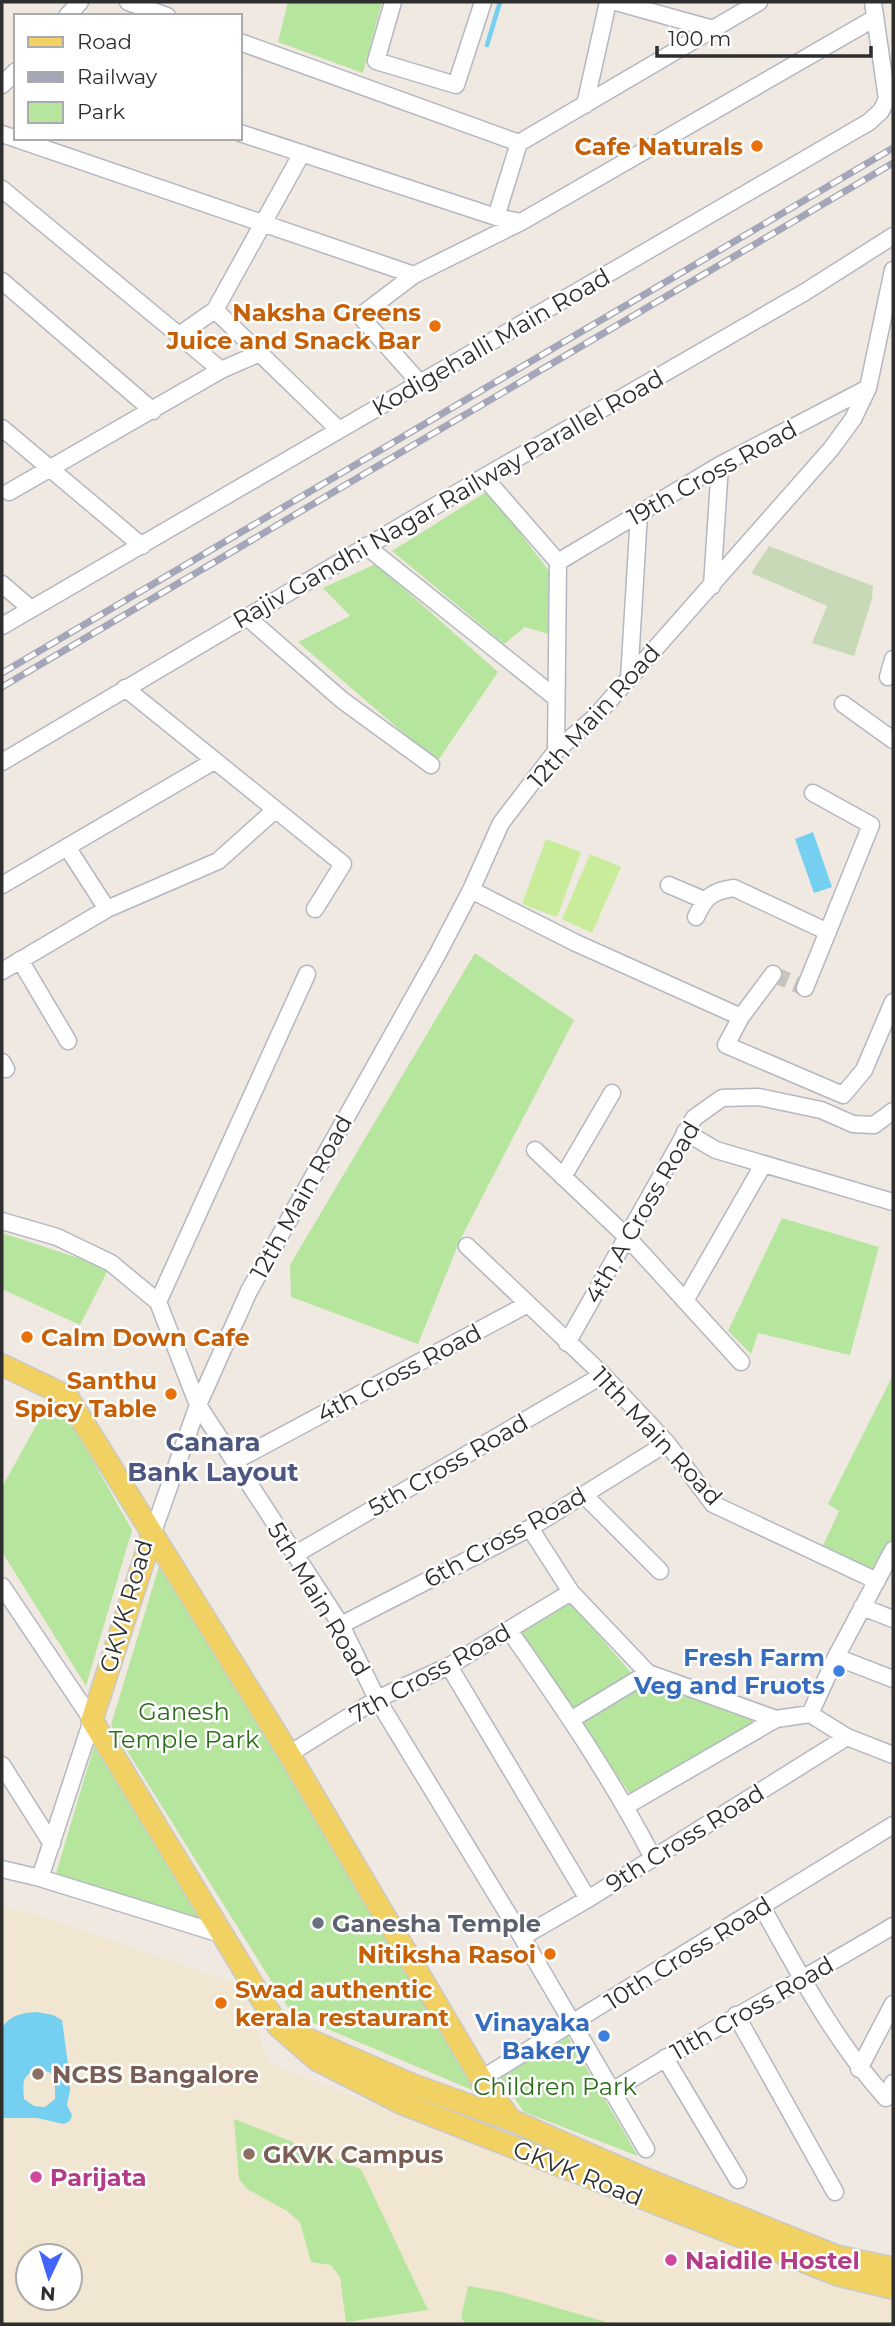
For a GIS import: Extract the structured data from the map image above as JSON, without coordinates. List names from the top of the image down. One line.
{"streets":{"main road":["GKVK Road"],"street":["Kodigehalli Main Road","19th Cross Road","Rajiv Gandhi Nagar Railway Parallel Road","12th Main Road","4th A Cross Road","4th Cross Road","11th Main Road","5th Cross Road","6th Cross Road","5th Main Road","7th Cross Road","9th Cross Road","10th Cross Road","11th Cross Road"]},"crossings":[["19th Cross Road","12th Main Road"],["12th Main Road","5th Main Road"],["12th Main Road","GKVK Road"],["4th A Cross Road","11th Main Road"],["4th Cross Road","11th Main Road"],["4th Cross Road","5th Main Road"],["11th Main Road","5th Cross Road"],["11th Main Road","6th Cross Road"],["5th Cross Road","5th Main Road"],["6th Cross Road","5th Main Road"],["5th Main Road","7th Cross Road"],["5th Main Road","9th Cross Road"],["5th Main Road","10th Cross Road"],["5th Main Road","11th Cross Road"]],"districts":["Canara Bank Layout"],"parks":["Ganesh Temple Park","Children Park"],"places":["Cafe Naturals","Naksha Greens Juice and Snack Bar","Calm Down Cafe","Santhu Spicy Table","Fresh Farm Veg and Fruots","Ganesha Temple","Nitiksha Rasoi","Swad authentic kerala restaurant","Vinayaka Bakery","NCBS Bangalore","GKVK Campus","Parijata","Naidile Hostel"],"legend":["Road","Railway","Park"],"scale_bar":"100 m","north":"bottom"}
